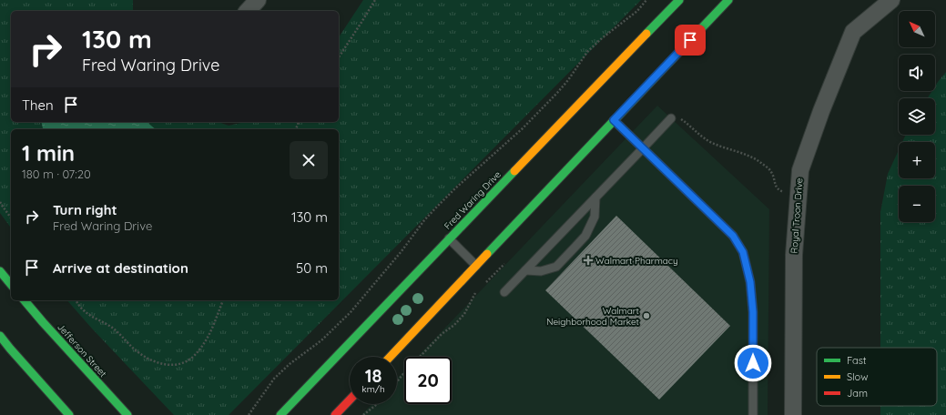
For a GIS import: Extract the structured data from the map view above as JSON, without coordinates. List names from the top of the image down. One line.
{"streets":{"main road":["Fred Waring Drive","Jefferson Street"],"street":["Royal Troon Drive"]},"places":{"health":["Walmart Pharmacy"],"other":["Walmart Neighborhood Market"]},"legend":["Fast","Slow","Jam"],"north":"top left","page":{"map_buttons":["+","−"],"turn":["130 m","Fred Waring Drive"],"then":"Then","heading":["1 min","180 m · 07:20"],"list":[{"name":"Turn right","note":"Fred Waring Drive","value":"130 m"},{"name":"Arrive at destination","value":"50 m"}],"speed":"18 km/h","limit":"20"}}
